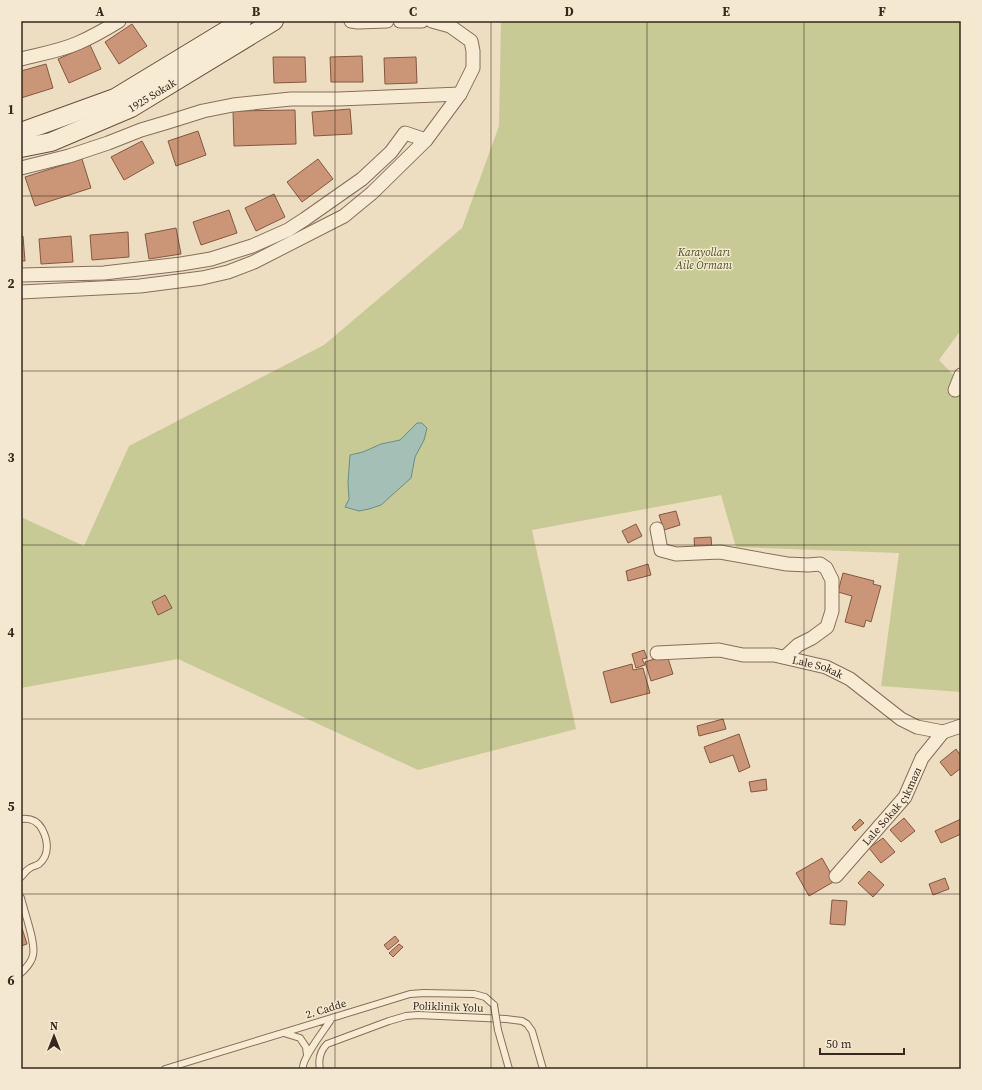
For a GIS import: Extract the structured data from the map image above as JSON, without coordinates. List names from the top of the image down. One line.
{"streets":{"main road":["1925 Sokak"],"street":["Lale Sokak","Lale Sokak çıkmazı"],"lane":["Poliklinik Yolu","2. Cadde"]},"crossings":[["Lale Sokak","Lale Sokak çıkmazı"]],"parks":["Karayolları Aile Ormanı"],"scale_bar":"50 m","north":"top","grid":{"columns":["A","B","C","D","E","F"],"rows":["1","2","3","4","5","6"]}}
